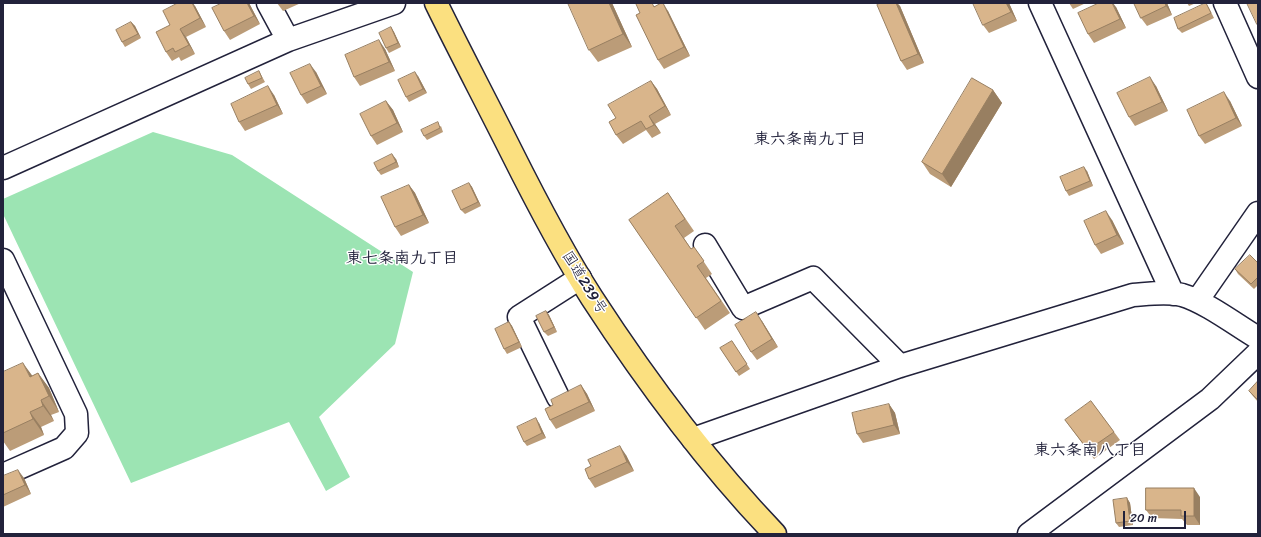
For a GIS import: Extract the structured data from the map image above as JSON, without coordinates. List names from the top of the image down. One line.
{"streets":{"highway":["国道239号"]},"districts":["東六条南九丁目","東七条南九丁目","東六条南八丁目"],"scale_bar":"20 m"}
